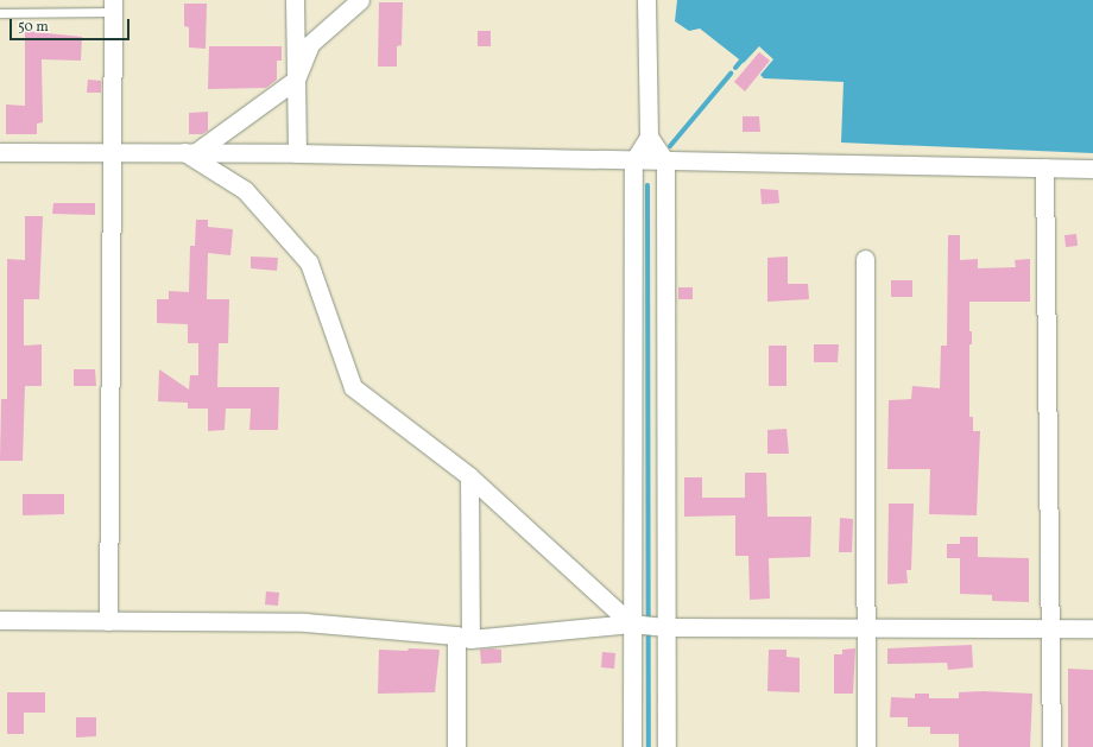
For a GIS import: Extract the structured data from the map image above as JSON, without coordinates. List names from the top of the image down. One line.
{"scale_bar":"50 m"}
